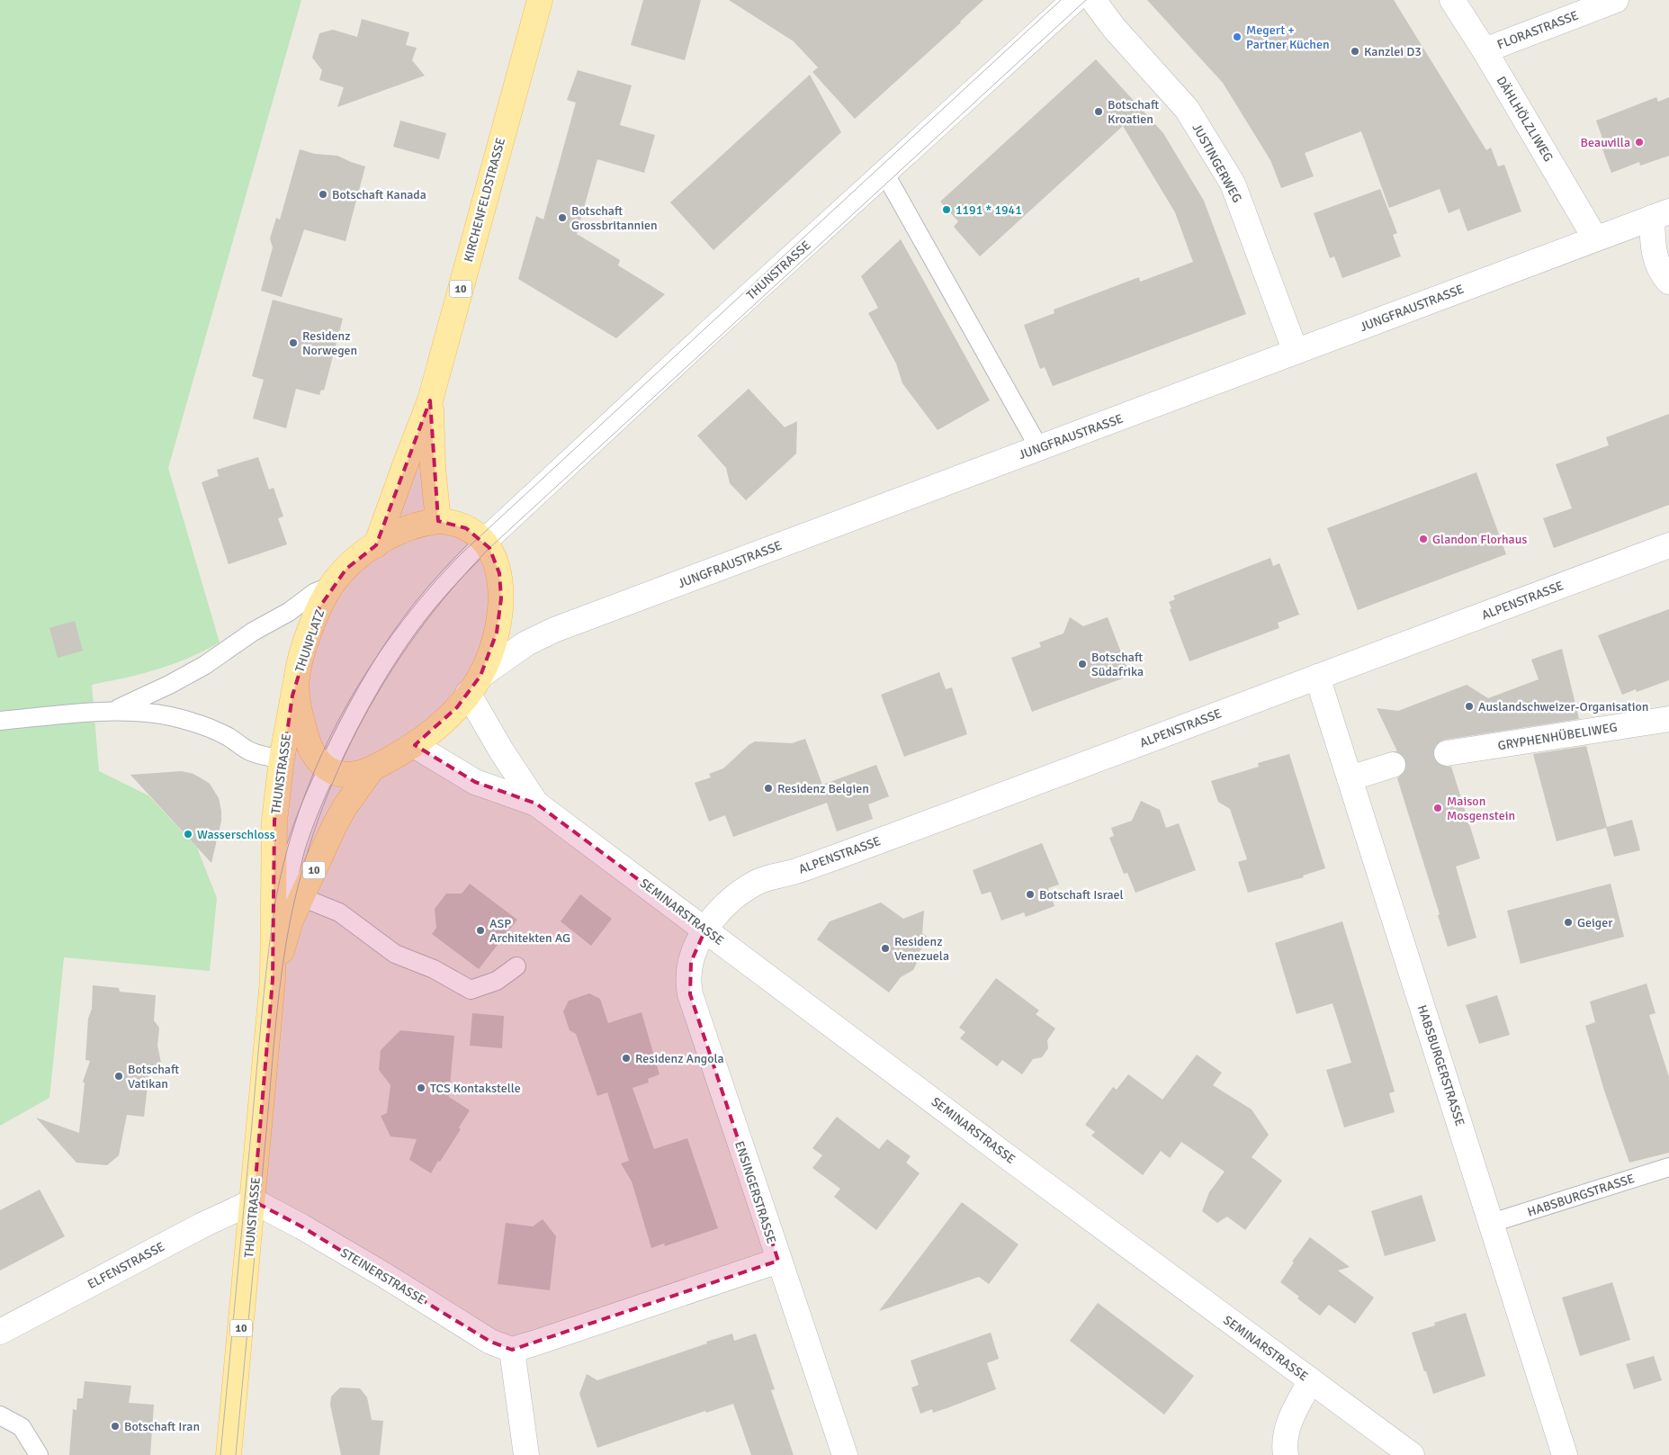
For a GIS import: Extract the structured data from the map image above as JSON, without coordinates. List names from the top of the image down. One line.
{"streets":{"main road":["KIRCHENFELDSTRASSE","THUNSTRASSE","10","THUNPLATZ"],"street":["FLORASTRASSE","DÄHLHÖLZLIWEG","JUSTINGERWEG","JUNGFRAUSTRASSE","ALPENSTRASSE","GRYPHENHÜBELIWEG","SEMINARSTRASSE","HABSBURGERSTRASSE","ENSINGERSTRASSE","ELFENSTRASSE","STEINERSTRASSE"],"lane":["HABSBURGSTRASSE"]},"crossings":[["FLORASTRASSE","DÄHLHÖLZLIWEG"],["DÄHLHÖLZLIWEG","JUNGFRAUSTRASSE"],["JUSTINGERWEG","JUNGFRAUSTRASSE"],["KIRCHENFELDSTRASSE","THUNPLATZ"],["THUNSTRASSE","THUNPLATZ"],["THUNSTRASSE","ELFENSTRASSE"],["THUNSTRASSE","STEINERSTRASSE"],["JUNGFRAUSTRASSE","THUNPLATZ"],["JUNGFRAUSTRASSE","SEMINARSTRASSE"],["ALPENSTRASSE","SEMINARSTRASSE"],["ALPENSTRASSE","HABSBURGERSTRASSE"],["ALPENSTRASSE","ENSINGERSTRASSE"],["THUNPLATZ","SEMINARSTRASSE"],["SEMINARSTRASSE","ENSINGERSTRASSE"],["HABSBURGERSTRASSE","HABSBURGSTRASSE"],["ELFENSTRASSE","STEINERSTRASSE"]],"places":["Megert + Partner Küchen","Kanzlei D3","Botschaft Kroatien","Beauvilla","Botschaft Kanada","1191 * 1941","Botschaft Grossbritannien","Residenz Norwegen","Glandon Florhaus","Botschaft Südafrika","Auslandschweizer-Organisation","Residenz Belgien","Maison Mosgenstein","Wasserschloss","Botschaft Israel","Geiger","ASP Architekten AG","Residenz Venezuela","Residenz Angola","Botschaft Vatikan","TCS Kontakstelle","Botschaft Iran"]}
